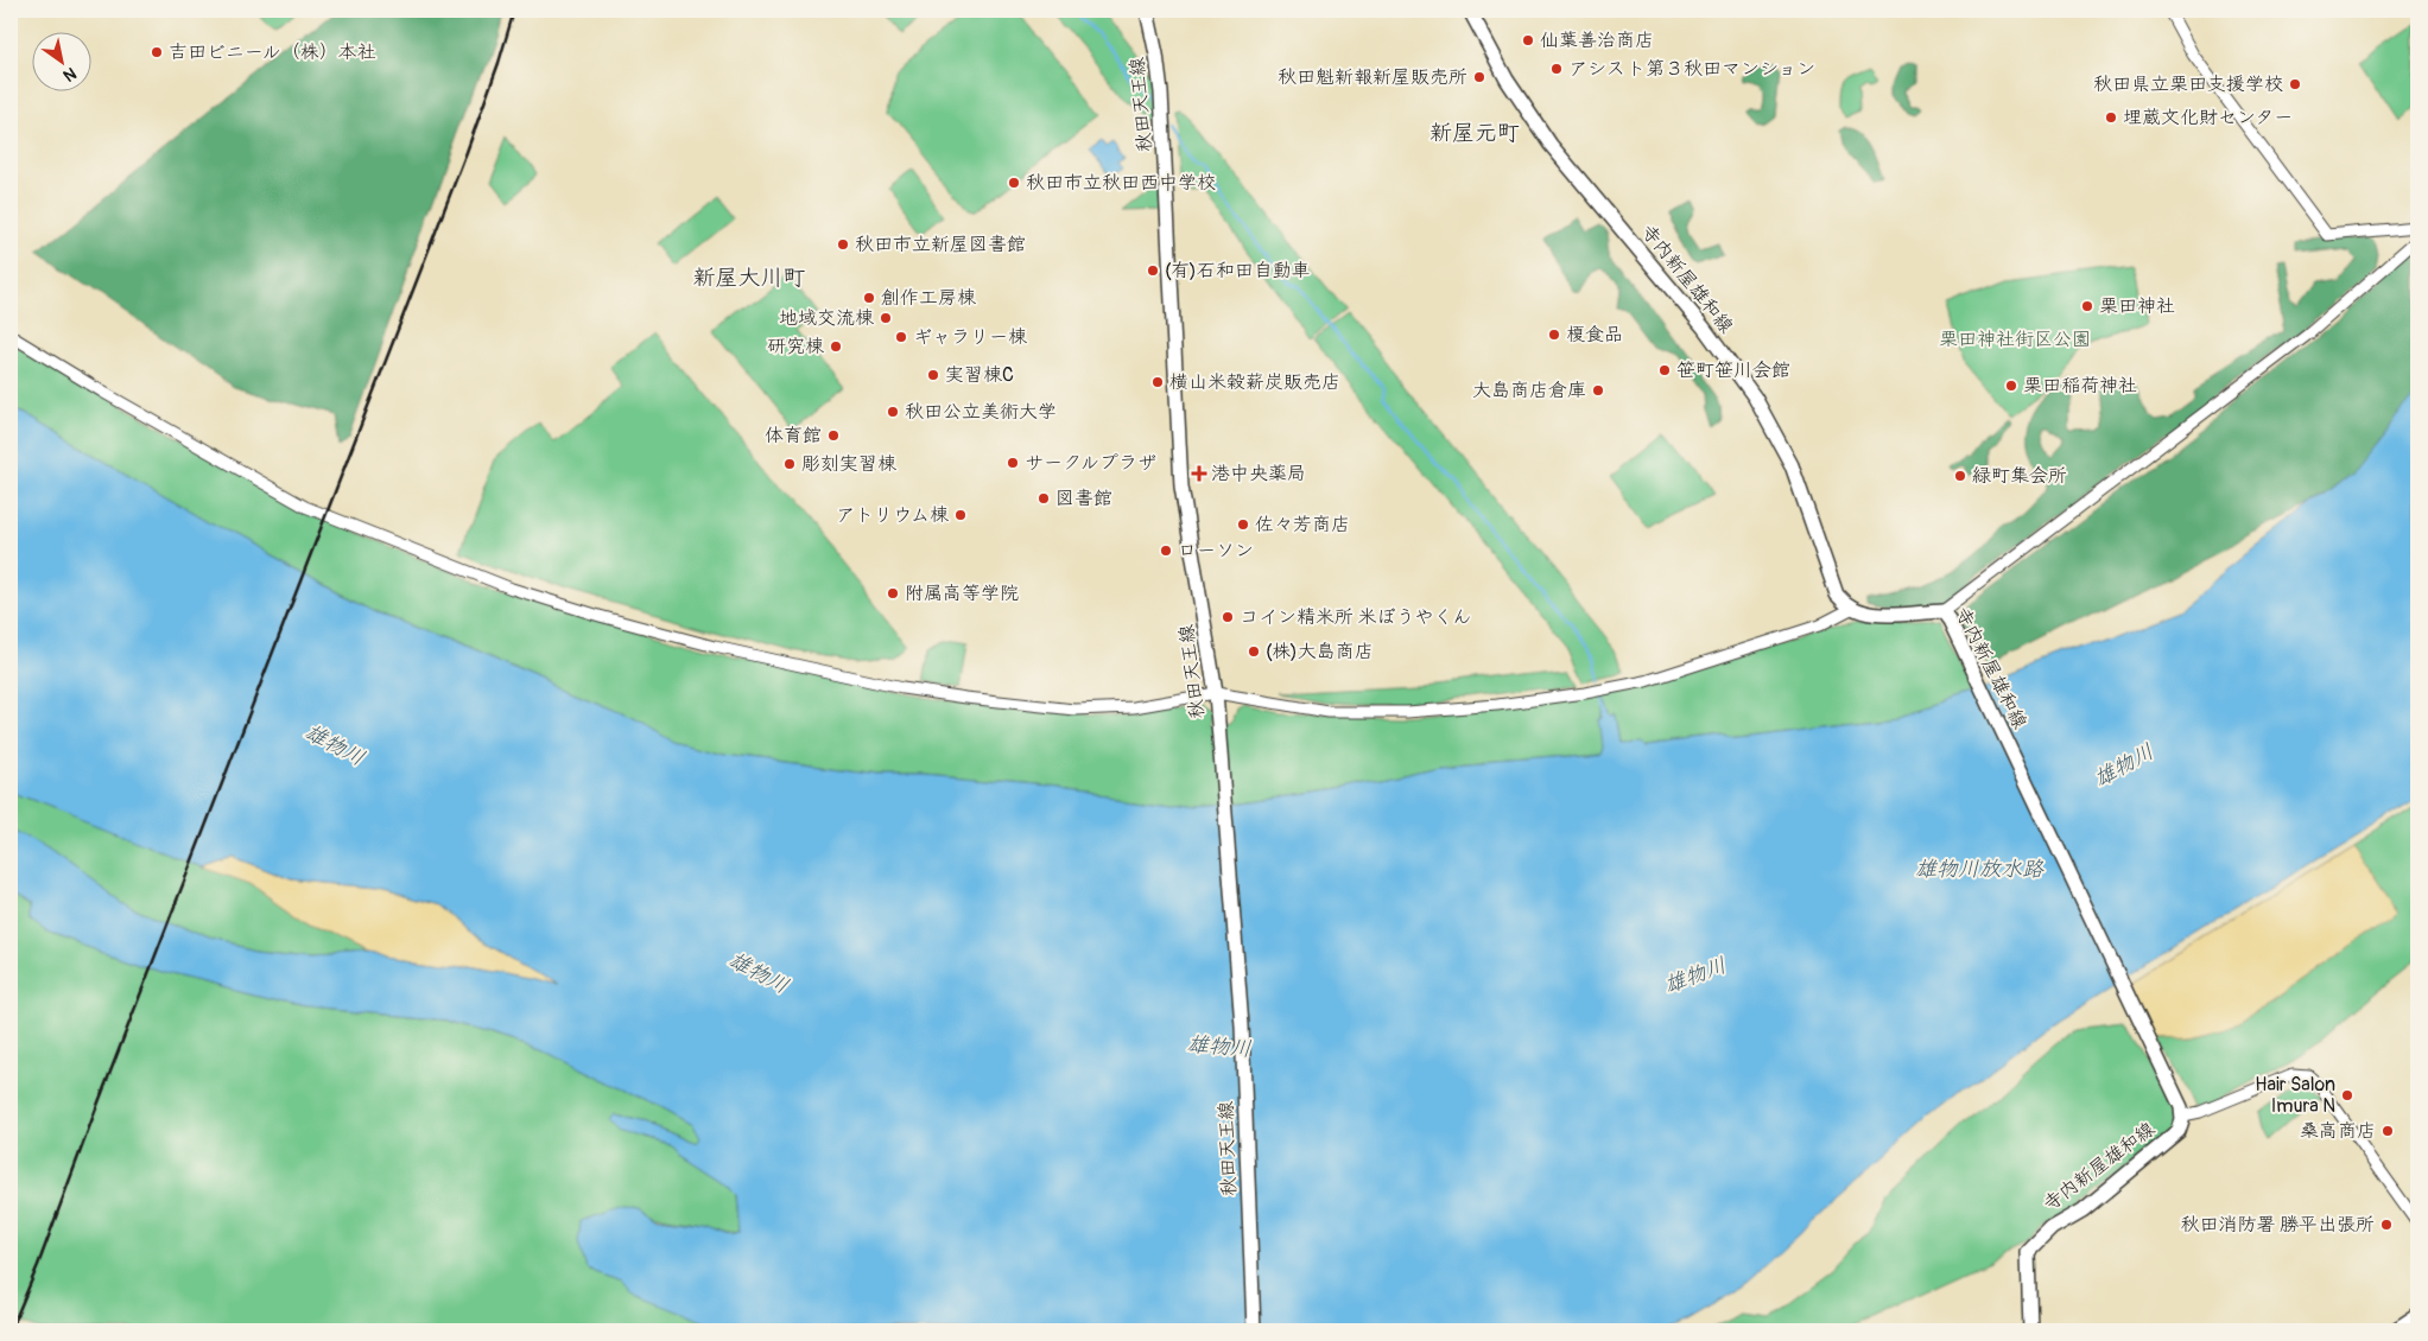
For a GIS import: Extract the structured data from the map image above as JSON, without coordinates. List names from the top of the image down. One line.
{"streets":{"main road":["秋田天王線","寺内新屋雄和線"]},"districts":["新屋元町","新屋大川町"],"water":["雄物川","雄物川放水路"],"parks":["栗田神社街区公園"],"places":{"other":["仙葉善治商店","吉田ビニール（株）本社","アシスト第３秋田マンション","秋田魁新報新屋販売所","秋田県立栗田支援学校","埋蔵文化財センター","秋田市立秋田西中学校","秋田市立新屋図書館","(有)石和田自動車","創作工房棟","栗田神社","地域交流棟","榎食品","ギャラリー棟","研究棟","笹町笹川会館","実習棟C","横山米穀薪炭販売店","栗田稲荷神社","大島商店倉庫","秋田公立美術大学","体育館","サークルプラザ","彫刻実習棟","緑町集会所","図書館","アトリウム棟","佐々芳商店","ローソン","附属高等学院","コイン精米所 米ぼうやくん","(株)大島商店","Hair Salon Imura N","桑高商店","秋田消防署 勝平出張所"],"health":["港中央薬局"]},"north":"bottom right"}
